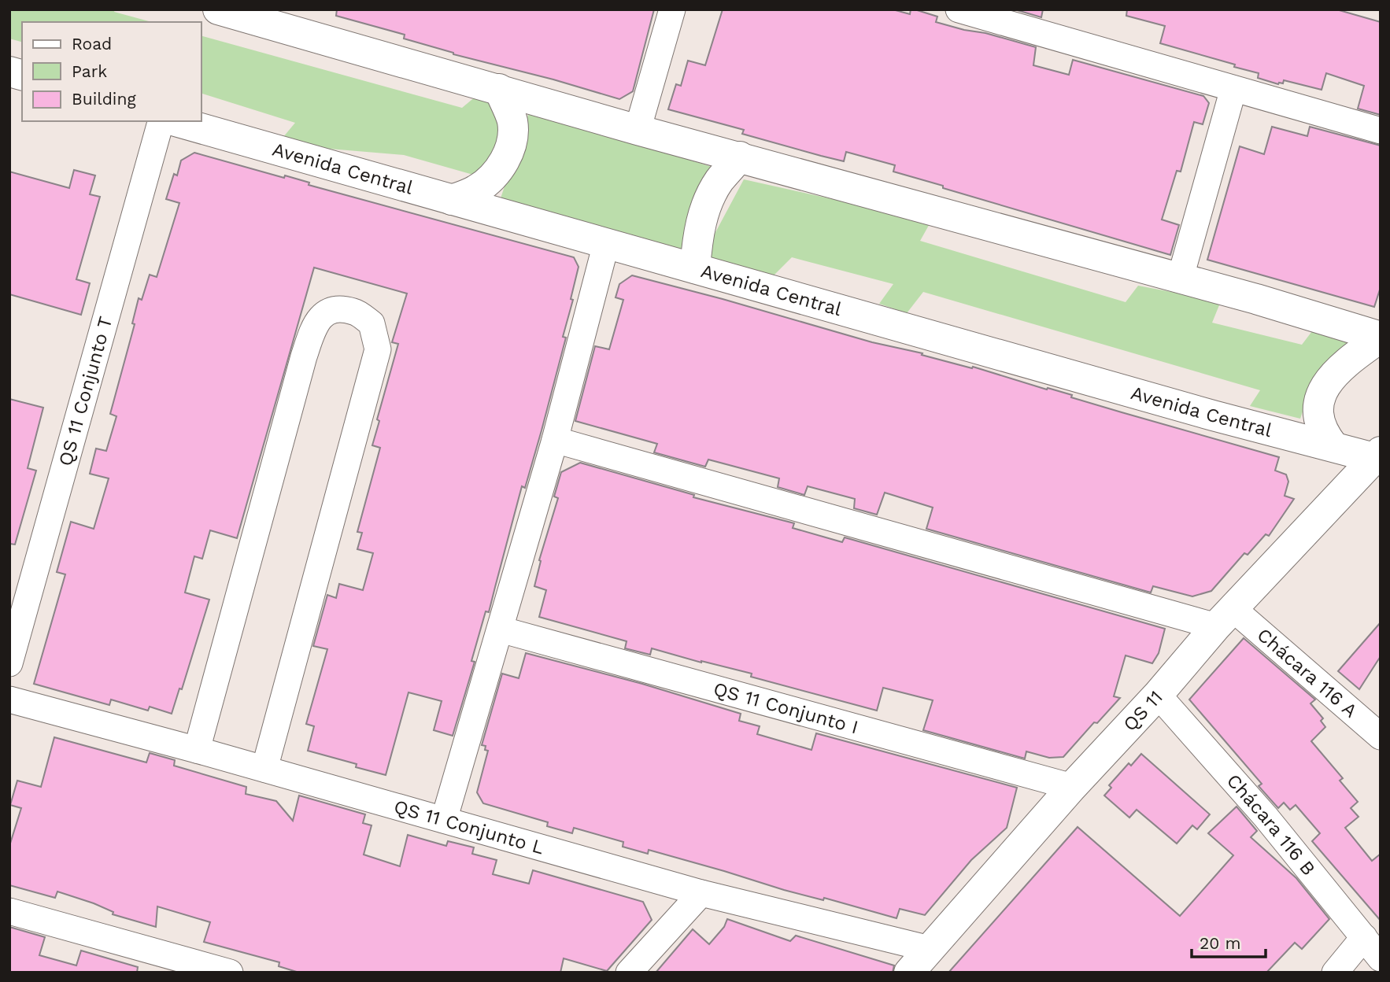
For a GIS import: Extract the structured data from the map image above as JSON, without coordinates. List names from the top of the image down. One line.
{"streets":{"street":["Avenida Central","QS 11 Conjunto T","Chácara 116 A","QS 11 Conjunto I","QS 11","Chácara 116 B","QS 11 Conjunto L"]},"crossings":[["Avenida Central","QS 11"],["Chácara 116 A","QS 11"],["QS 11 Conjunto I","QS 11"],["QS 11","Chácara 116 B"],["QS 11","QS 11 Conjunto L"]],"legend":["Road","Park","Building"],"scale_bar":"20 m"}
